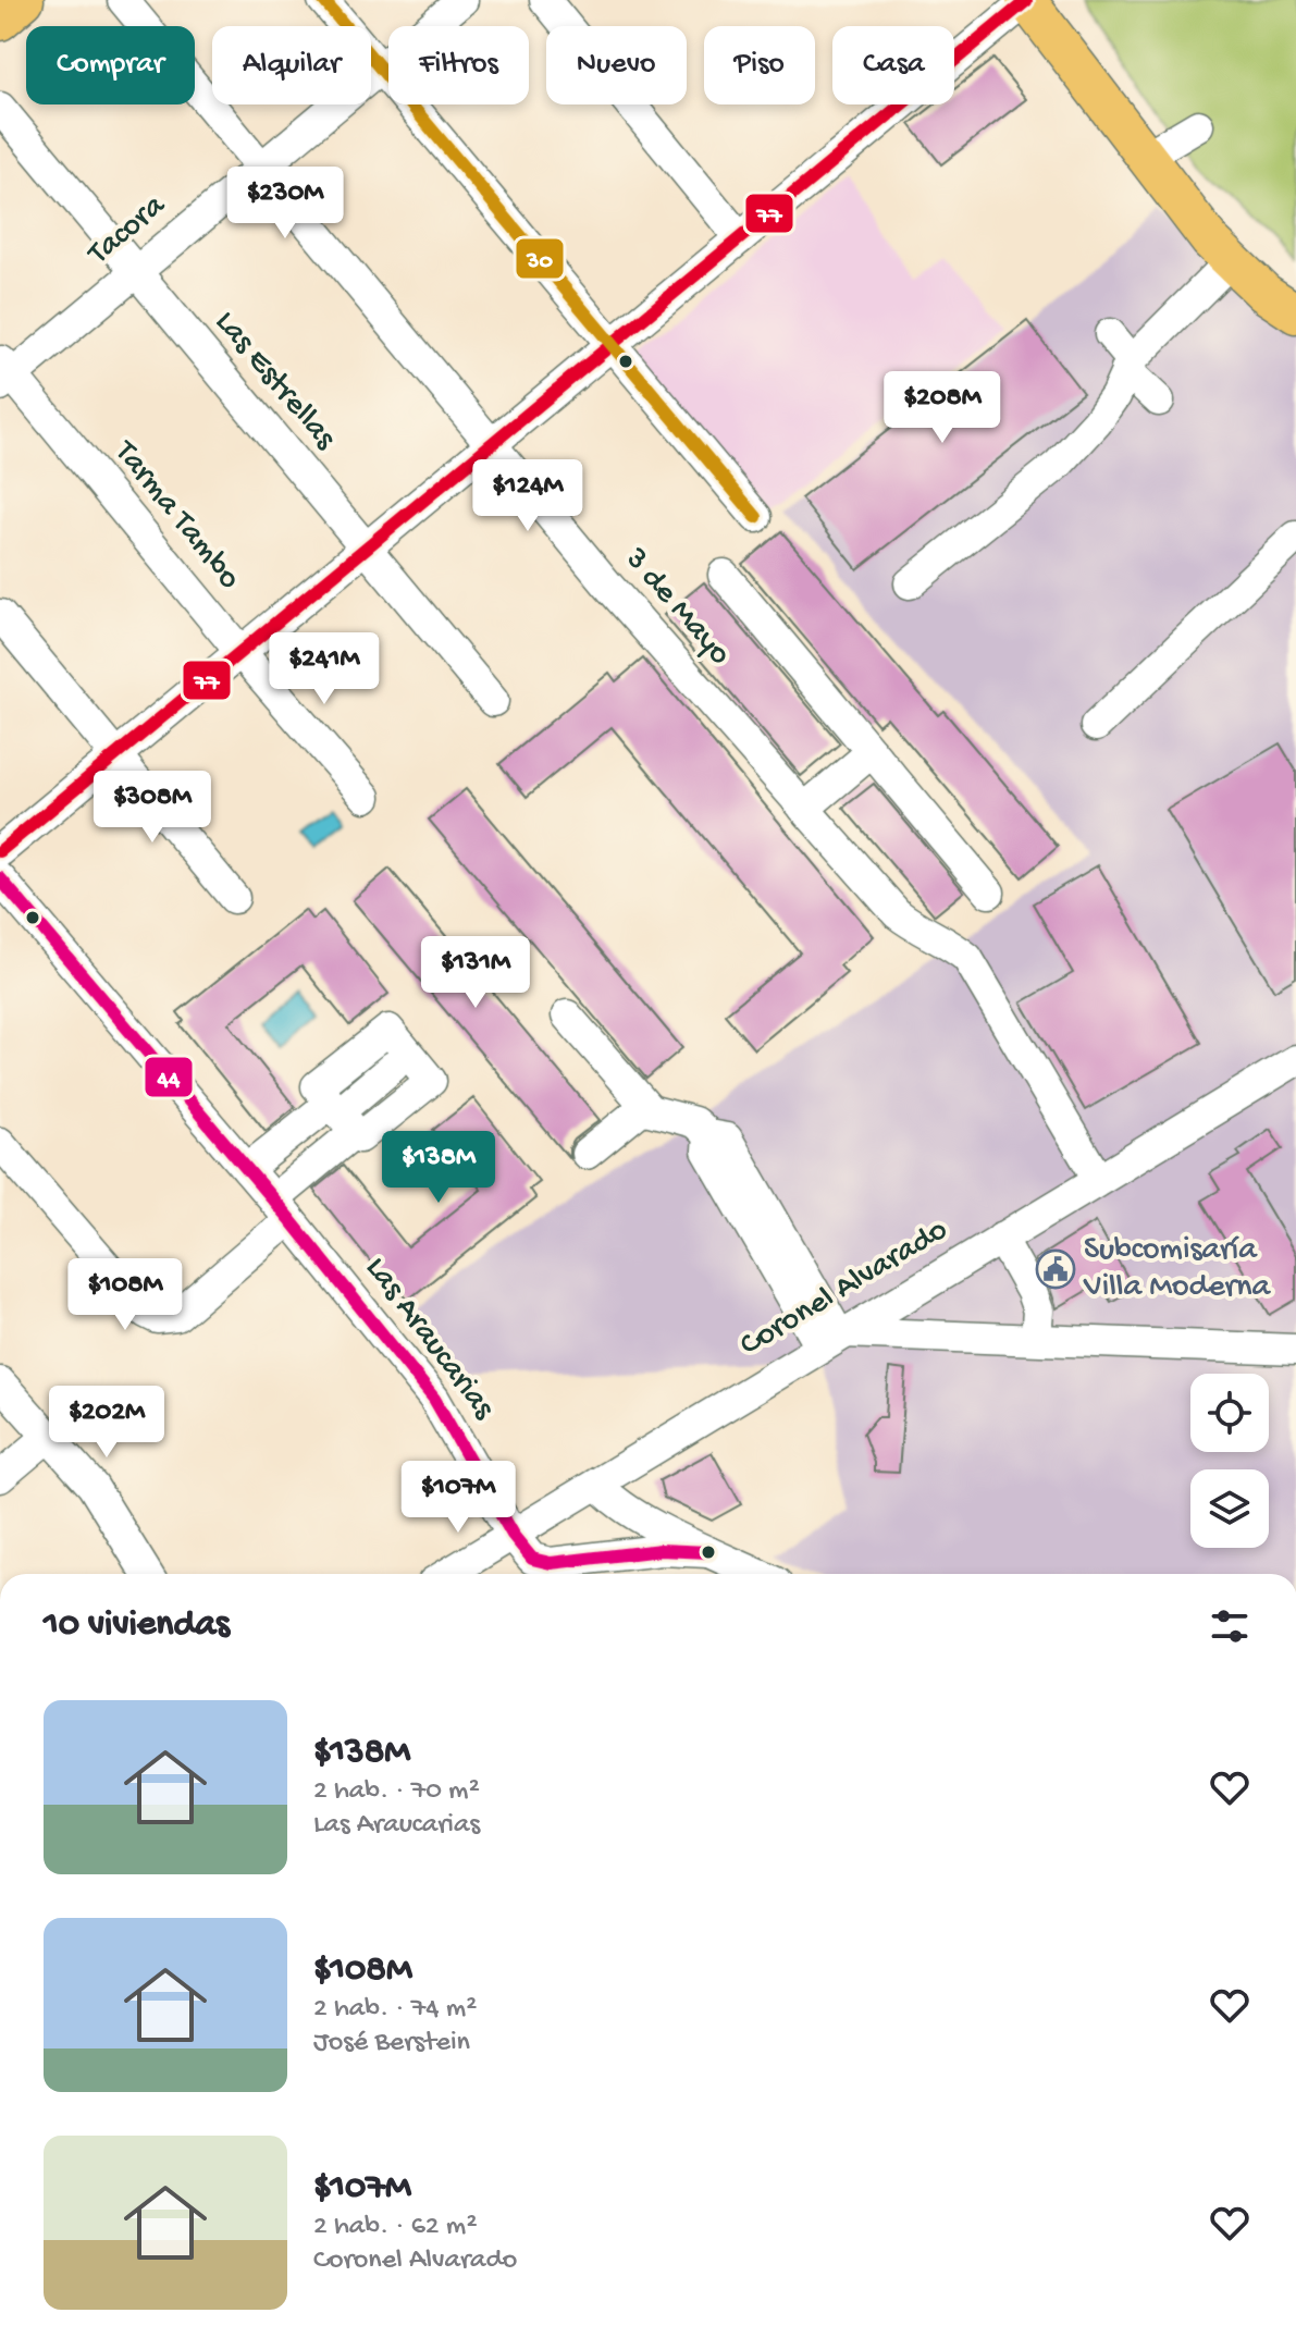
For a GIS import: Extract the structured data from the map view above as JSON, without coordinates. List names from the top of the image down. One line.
{"streets":{"street":["Tacora","Las Estrellas","Tarma Tambo","3 de Mayo","Coronel Alvarado","Las Araucarias"]},"crossings":[["Tacora","Las Estrellas"],["Tacora","Tarma Tambo"],["Tacora","3 de Mayo"],["3 de Mayo","Coronel Alvarado"],["Coronel Alvarado","Las Araucarias"]],"places":{"public building":["Subcomisaría Villa Moderna"]},"lines":["transit line 30","transit line 77","transit line 44"],"page":{"chip":["Comprar","Alquilar","Filtros","Nuevo","Piso","Casa"],"price":["$230M","$208M","$124M","$241M","$308M","$131M","$138M","$108M","$202M","$107M"],"heading":"10 viviendas","list":[{"name":"$138M","note":"2 hab. · 70 m² · Las Araucarias"},{"name":"$108M","note":"2 hab. · 74 m² · José Berstein"},{"name":"$107M","note":"2 hab. · 62 m² · Coronel Alvarado"}]}}
